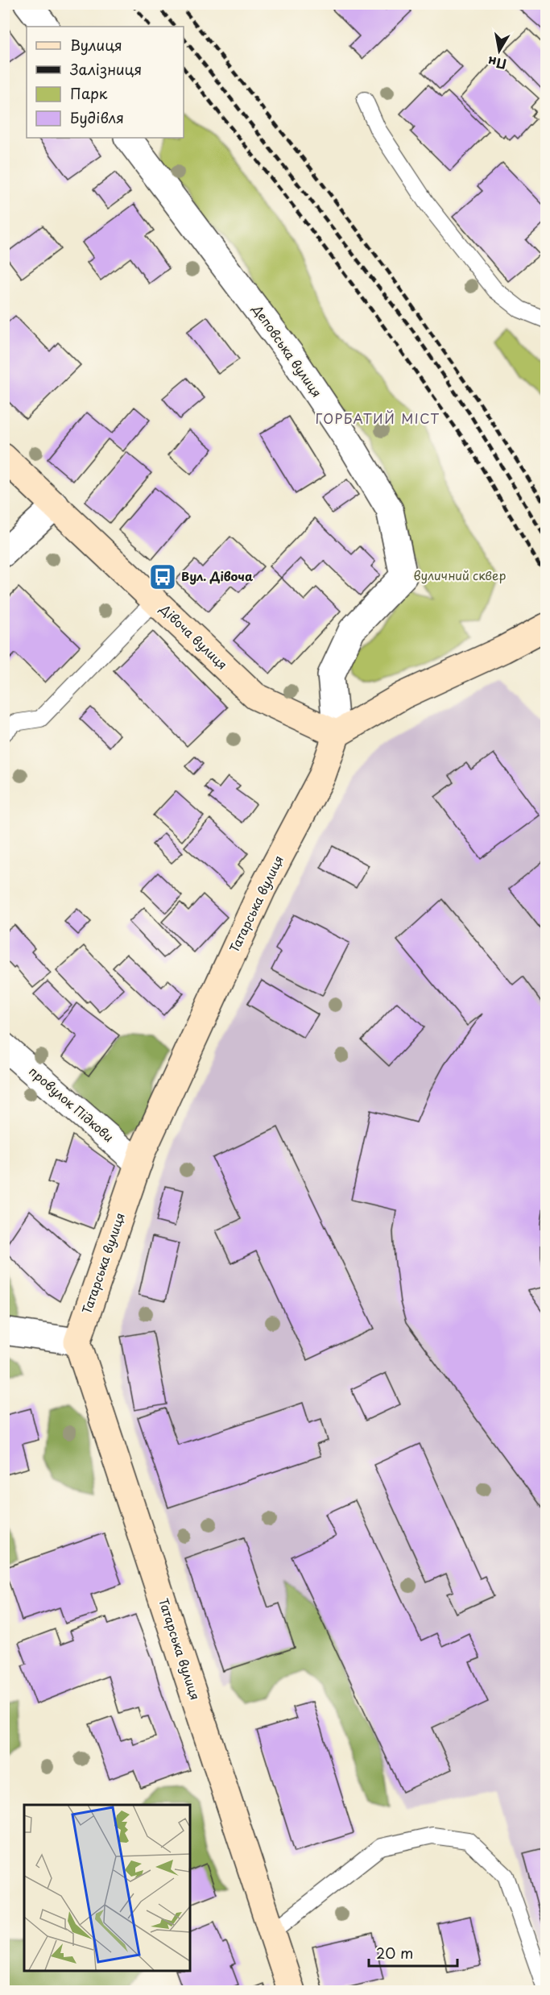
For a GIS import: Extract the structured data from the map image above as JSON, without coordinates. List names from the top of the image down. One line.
{"streets":{"main road":["Дівоча вулиця","Татарська вулиця"],"street":["Деповська вулиця","провулок Підкови"]},"crossings":[["Деповська вулиця","Дівоча вулиця"],["Деповська вулиця","Татарська вулиця"],["Дівоча вулиця","Татарська вулиця"],["Татарська вулиця","провулок Підкови"]],"districts":["ГОРБАТИЙ МІСТ"],"parks":["вуличний сквер"],"places":{"bus stop":["Вул. Дівоча"]},"legend":["Вулиця","Залізниця","Парк","Будівля"],"scale_bar":"20 m","north":"bottom"}
